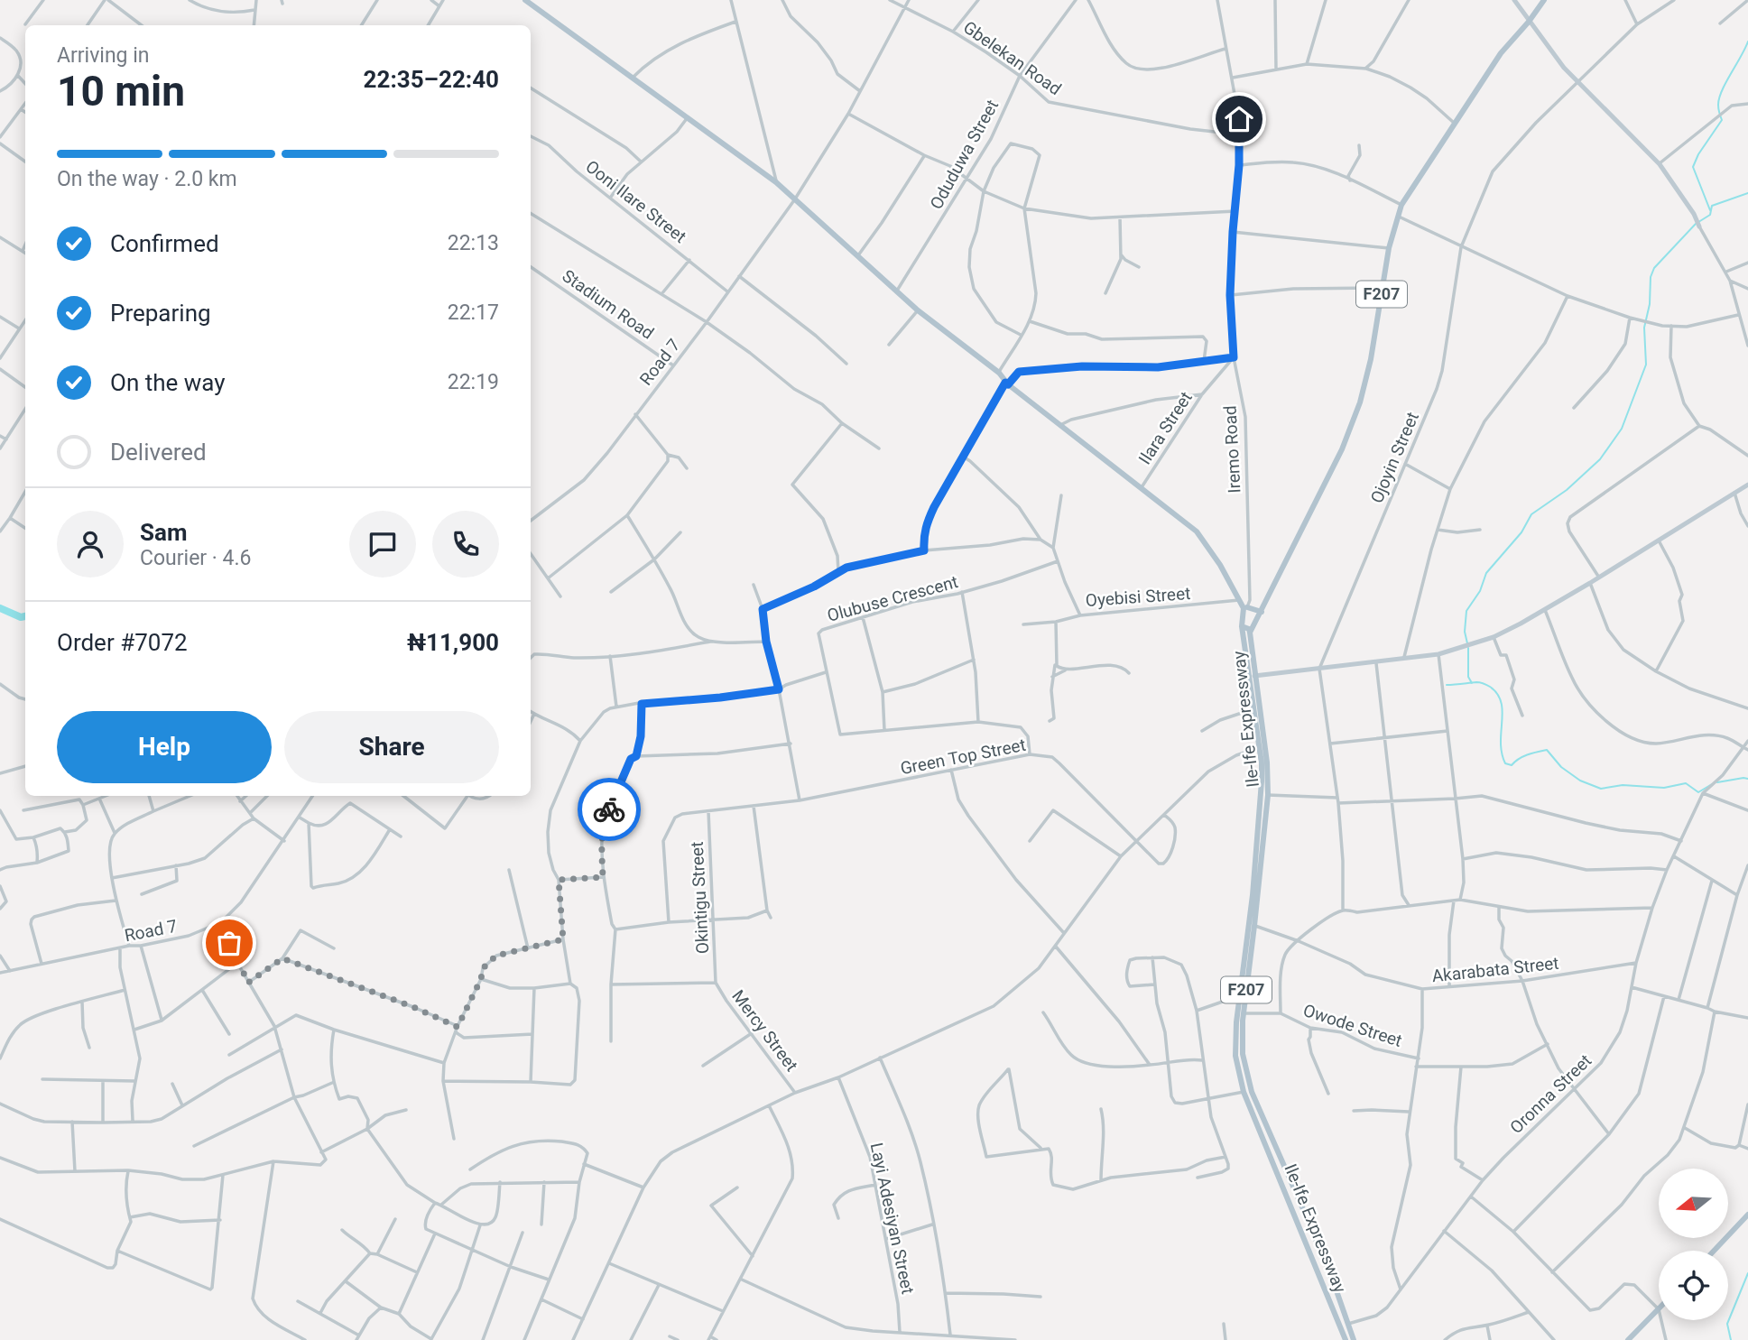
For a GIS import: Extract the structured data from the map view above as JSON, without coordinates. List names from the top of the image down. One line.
{"streets":{"main road":["F207","Ile-Ife Expressway"],"street":["Gbelekan Road","Oduduwa Street","Ooni Ilare Street","Stadium Road","Road 7","Ilara Street","Iremo Road","Ojoyin Street","Oyebisi Street","Olubuse Crescent","Green Top Street","Okintigu Street","Akarabata Street","Owode Street","Mercy Street","Oronna Street","Layi Adesiyan Street"]},"crossings":[["Gbelekan Road","Oduduwa Street"],["Gbelekan Road","Road 7"],["Gbelekan Road","Iremo Road"],["Ooni Ilare Street","Road 7"],["F207","Ile-Ife Expressway"],["Stadium Road","Road 7"],["Ilara Street","Iremo Road"],["Oyebisi Street","Olubuse Crescent"],["Olubuse Crescent","Green Top Street"],["Ile-Ife Expressway","Akarabata Street"],["Ile-Ife Expressway","Owode Street"],["Ile-Ife Expressway","Oronna Street"],["Green Top Street","Okintigu Street"],["Okintigu Street","Mercy Street"],["Akarabata Street","Owode Street"],["Akarabata Street","Oronna Street"]],"north":"left","page":{"heading":["10 min","Arriving in","22:35–22:40"],"panel":["Sam","Courier · 4.6","Order #7072","₦11,900"],"bar":"On the way · 2.0 km","list":[["Confirmed","22:13"],["Preparing","22:17"],["On the way","22:19"],"Delivered"],"buttons":["Help","Share"]}}
